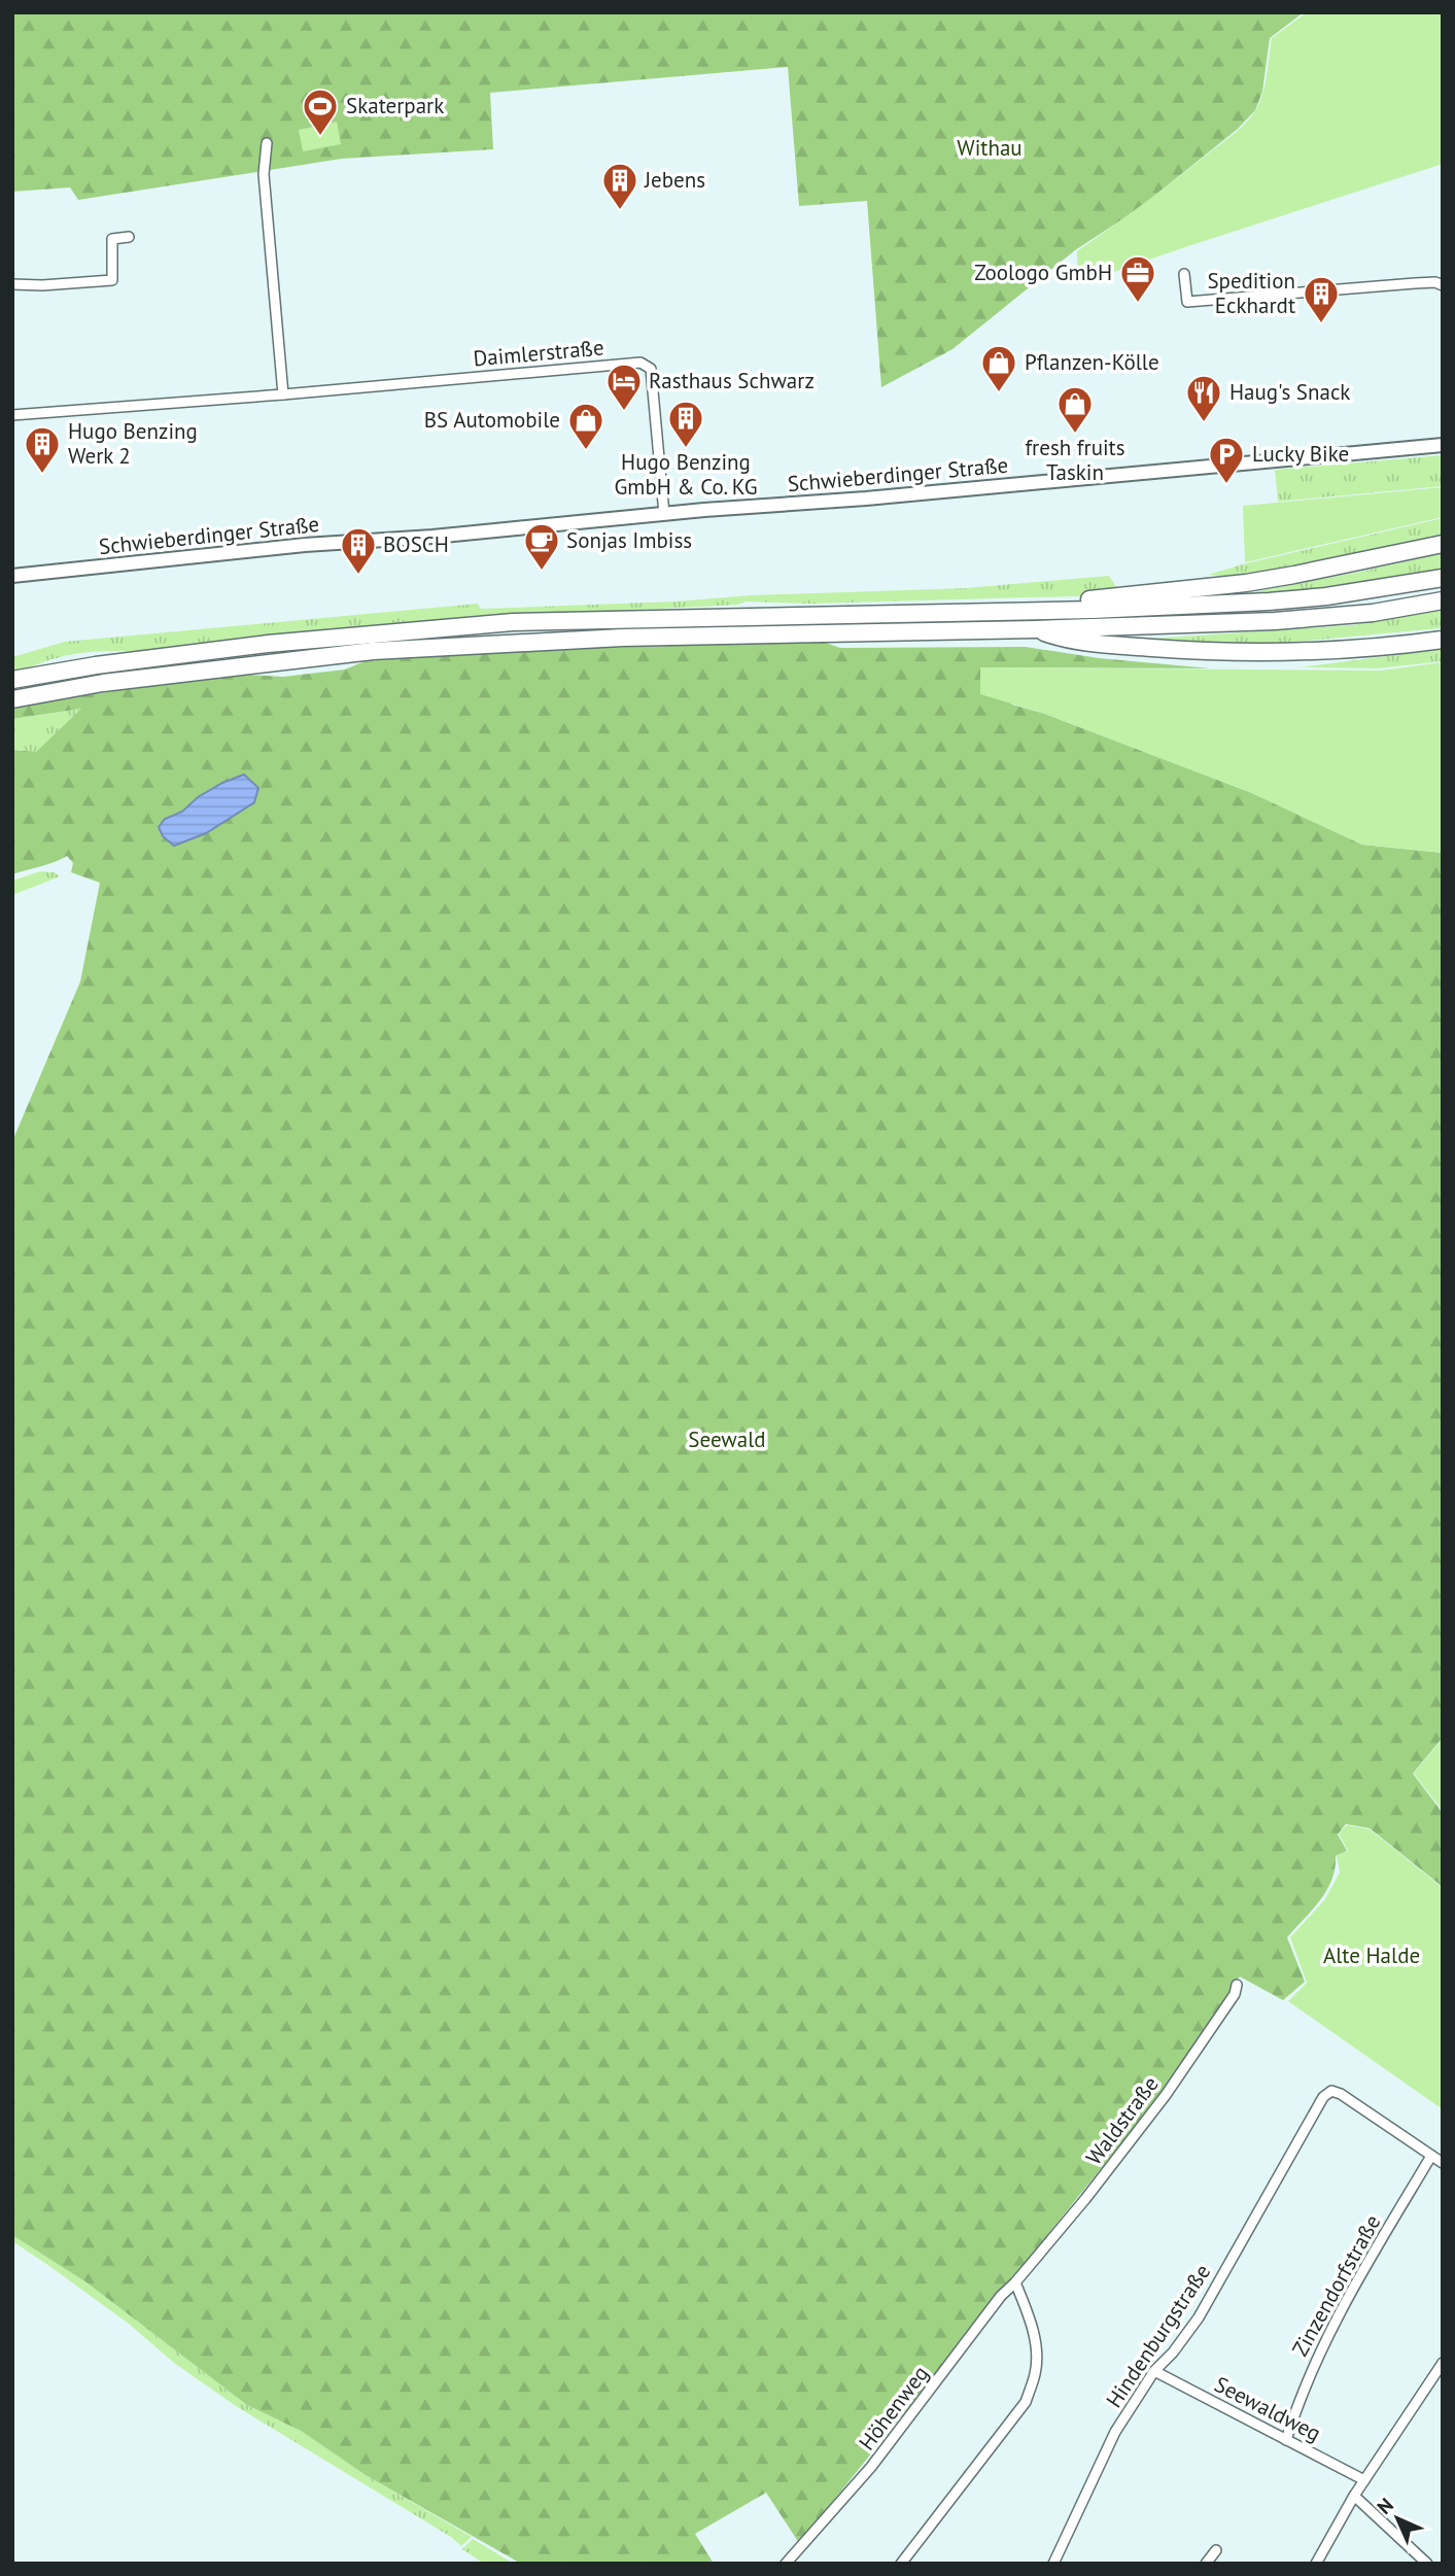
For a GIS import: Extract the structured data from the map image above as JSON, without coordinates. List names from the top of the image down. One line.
{"streets":{"street":["Daimlerstraße","Schwieberdinger Straße","Waldstraße","Zinzendorfstraße","Hindenburgstraße","Höhenweg","Seewaldweg"]},"crossings":[["Daimlerstraße","Schwieberdinger Straße"],["Waldstraße","Höhenweg"],["Zinzendorfstraße","Hindenburgstraße"],["Zinzendorfstraße","Seewaldweg"],["Hindenburgstraße","Seewaldweg"]],"parks":["Withau","Seewald","Alte Halde"],"places":{"sports":["Skaterpark"],"building":["Jebens","Spedition Eckhardt","Hugo Benzing GmbH & Co. KG","Hugo Benzing Werk 2","BOSCH"],"office":["Zoologo GmbH"],"shop":["Pflanzen-Kölle","fresh fruits Taskin","BS Automobile"],"hotel":["Rasthaus Schwarz"],"restaurant":["Haug's Snack"],"parking":["Lucky Bike"],"cafe":["Sonjas Imbiss"]},"north":"top left"}
